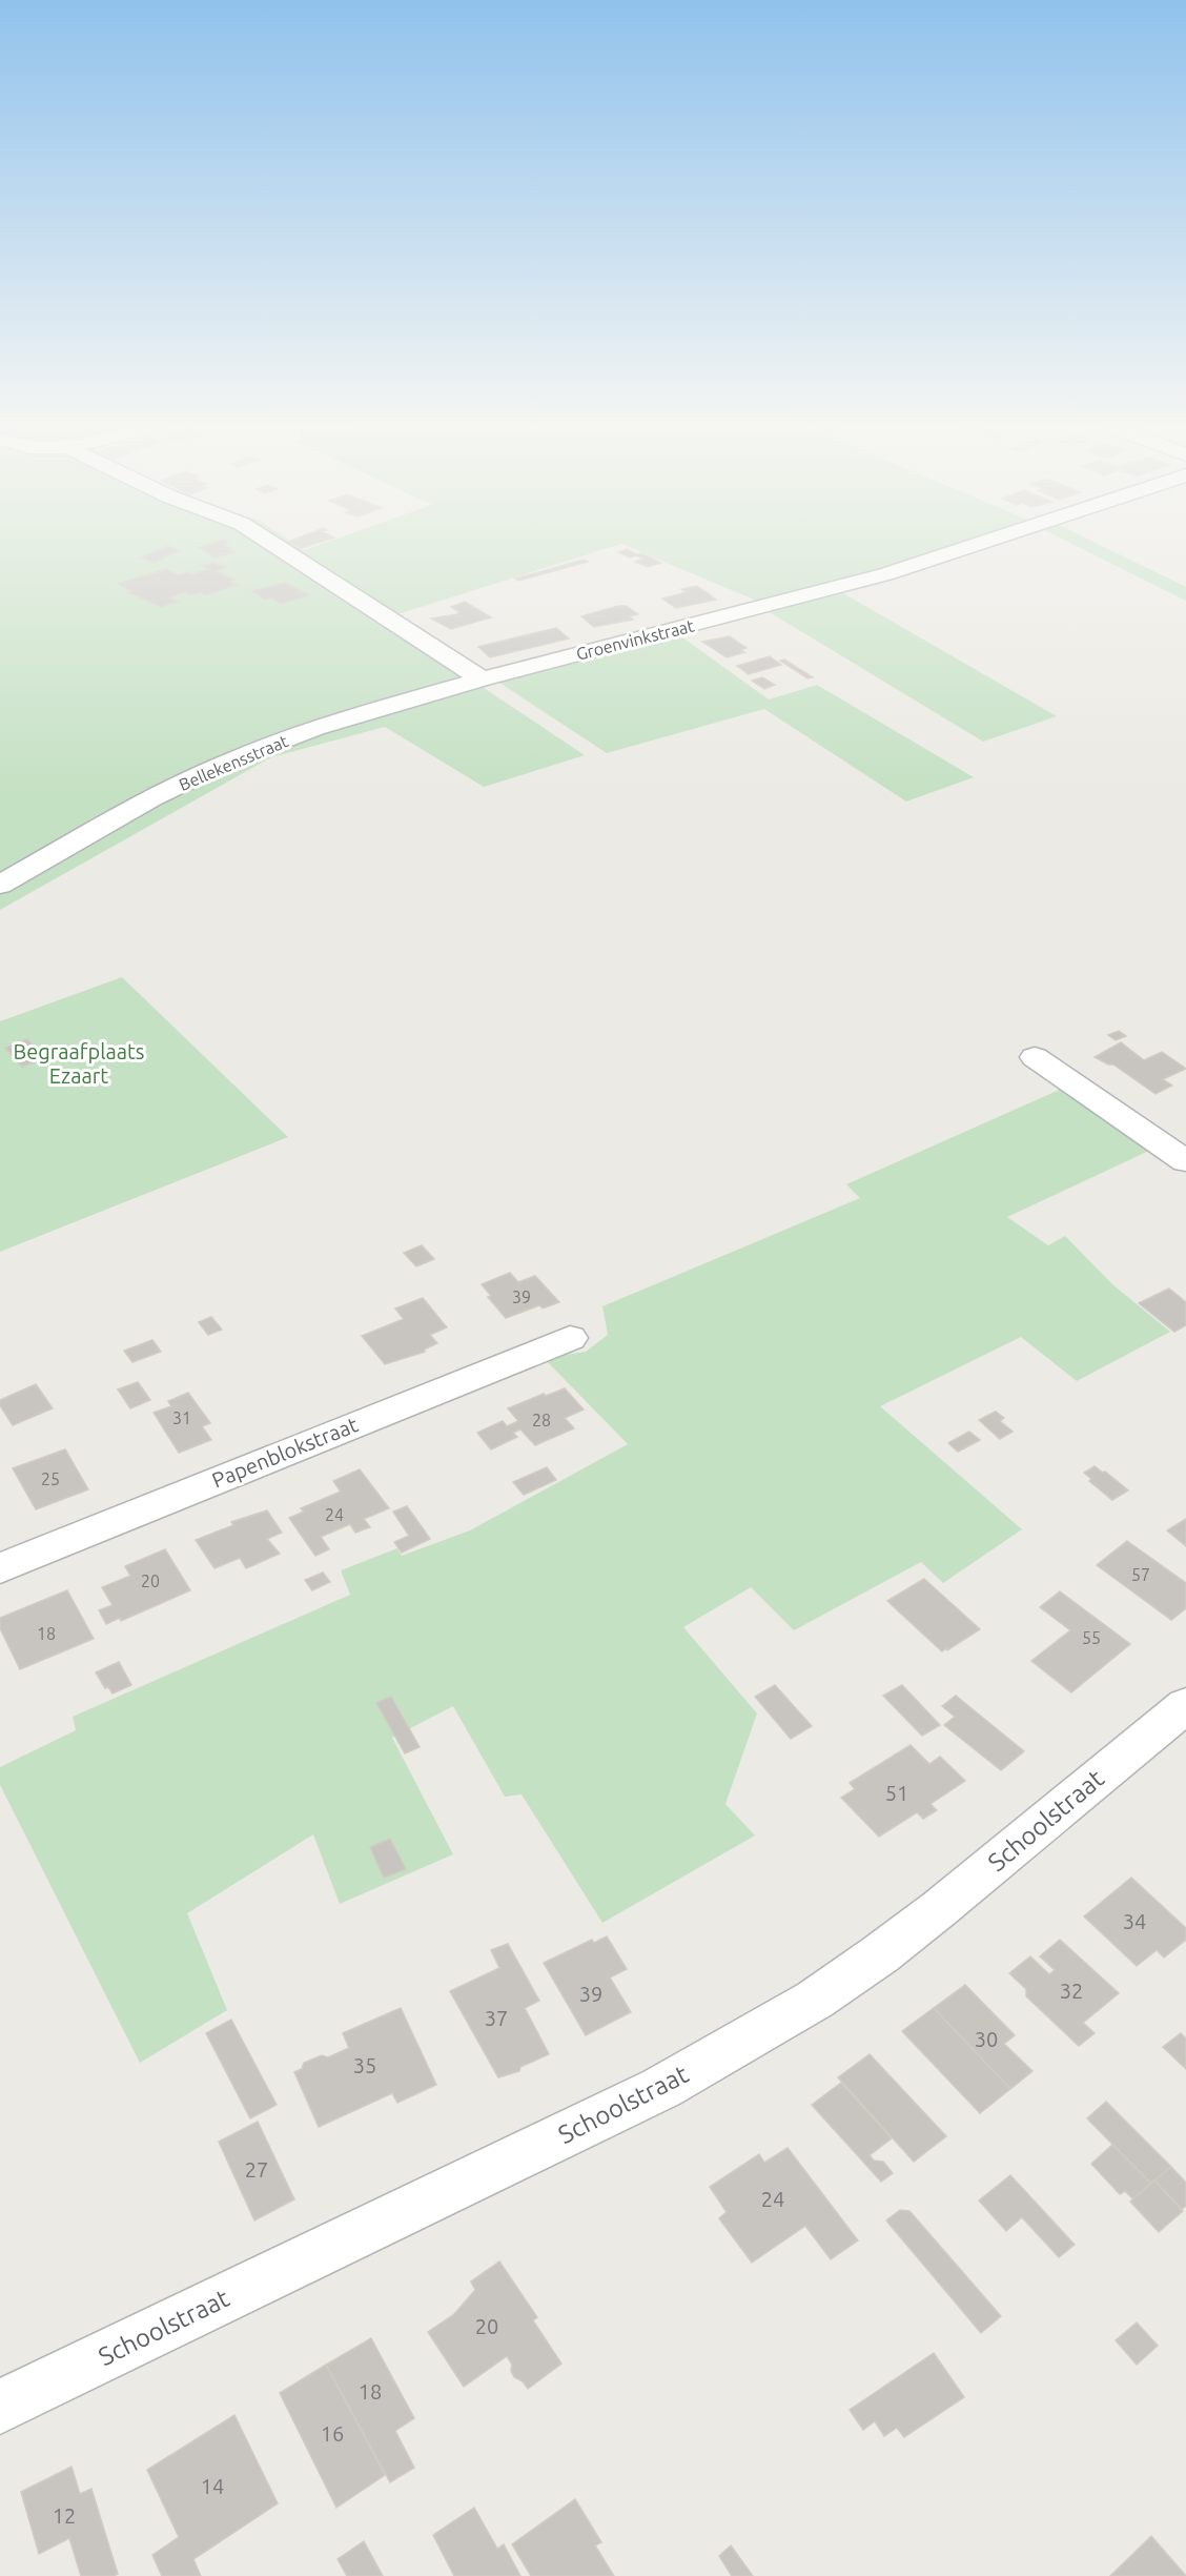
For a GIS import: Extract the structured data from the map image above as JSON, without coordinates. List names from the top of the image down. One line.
{"streets":{"street":["Groenvinkstraat","Bellekensstraat","Papenblokstraat","Schoolstraat"]},"crossings":[["Groenvinkstraat","Bellekensstraat"]],"parks":["Begraafplaats Ezaart"],"house_numbers":["39","31","28","25","24","57","20","18","55","51","34","32","39","37","30","35","27","24","20","18","16","14","12"]}
